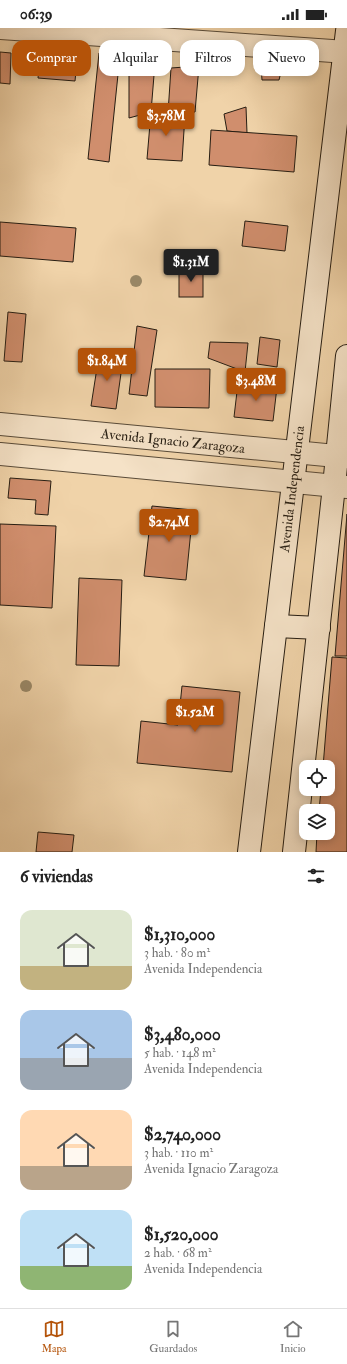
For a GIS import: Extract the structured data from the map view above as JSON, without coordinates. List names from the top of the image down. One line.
{"streets":{"main road":["Avenida Ignacio Zaragoza","Avenida Independencia"]},"crossings":[["Avenida Ignacio Zaragoza","Avenida Independencia"]],"page":{"status":"06:39","chip":["Comprar","Alquilar","Filtros","Nuevo"],"price":["$3.78M","$1.31M","$1.84M","$3.48M","$2.74M","$1.52M"],"heading":"6 viviendas","list":[{"name":"$1,310,000","note":"3 hab. · 80 m² · Avenida Independencia"},{"name":"$3,480,000","note":"5 hab. · 148 m² · Avenida Independencia"},{"name":"$2,740,000","note":"3 hab. · 110 m² · Avenida Ignacio Zaragoza"},{"name":"$1,520,000","note":"2 hab. · 68 m² · Avenida Independencia"}],"tabs":["Mapa","Guardados","Inicio"]}}
